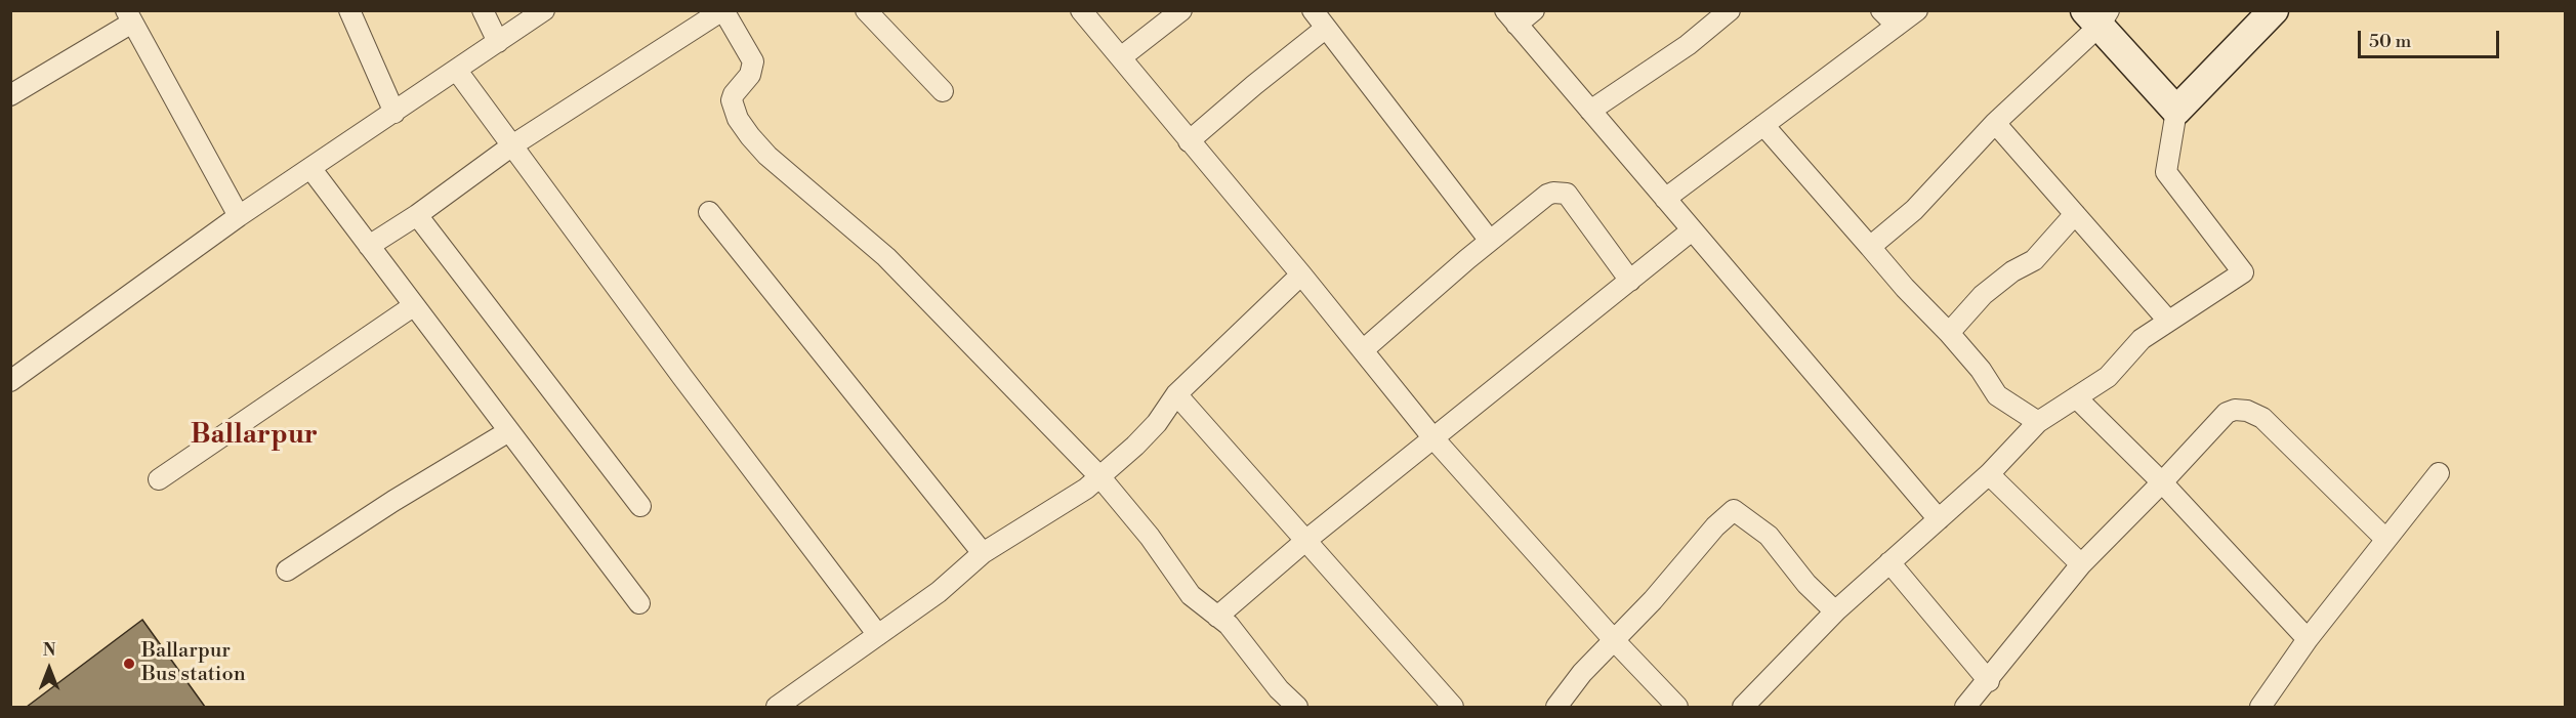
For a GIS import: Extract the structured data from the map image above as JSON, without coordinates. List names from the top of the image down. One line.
{"districts":["Ballarpur"],"places":["Ballarpur Bus station"],"scale_bar":"50 m","north":"top"}
